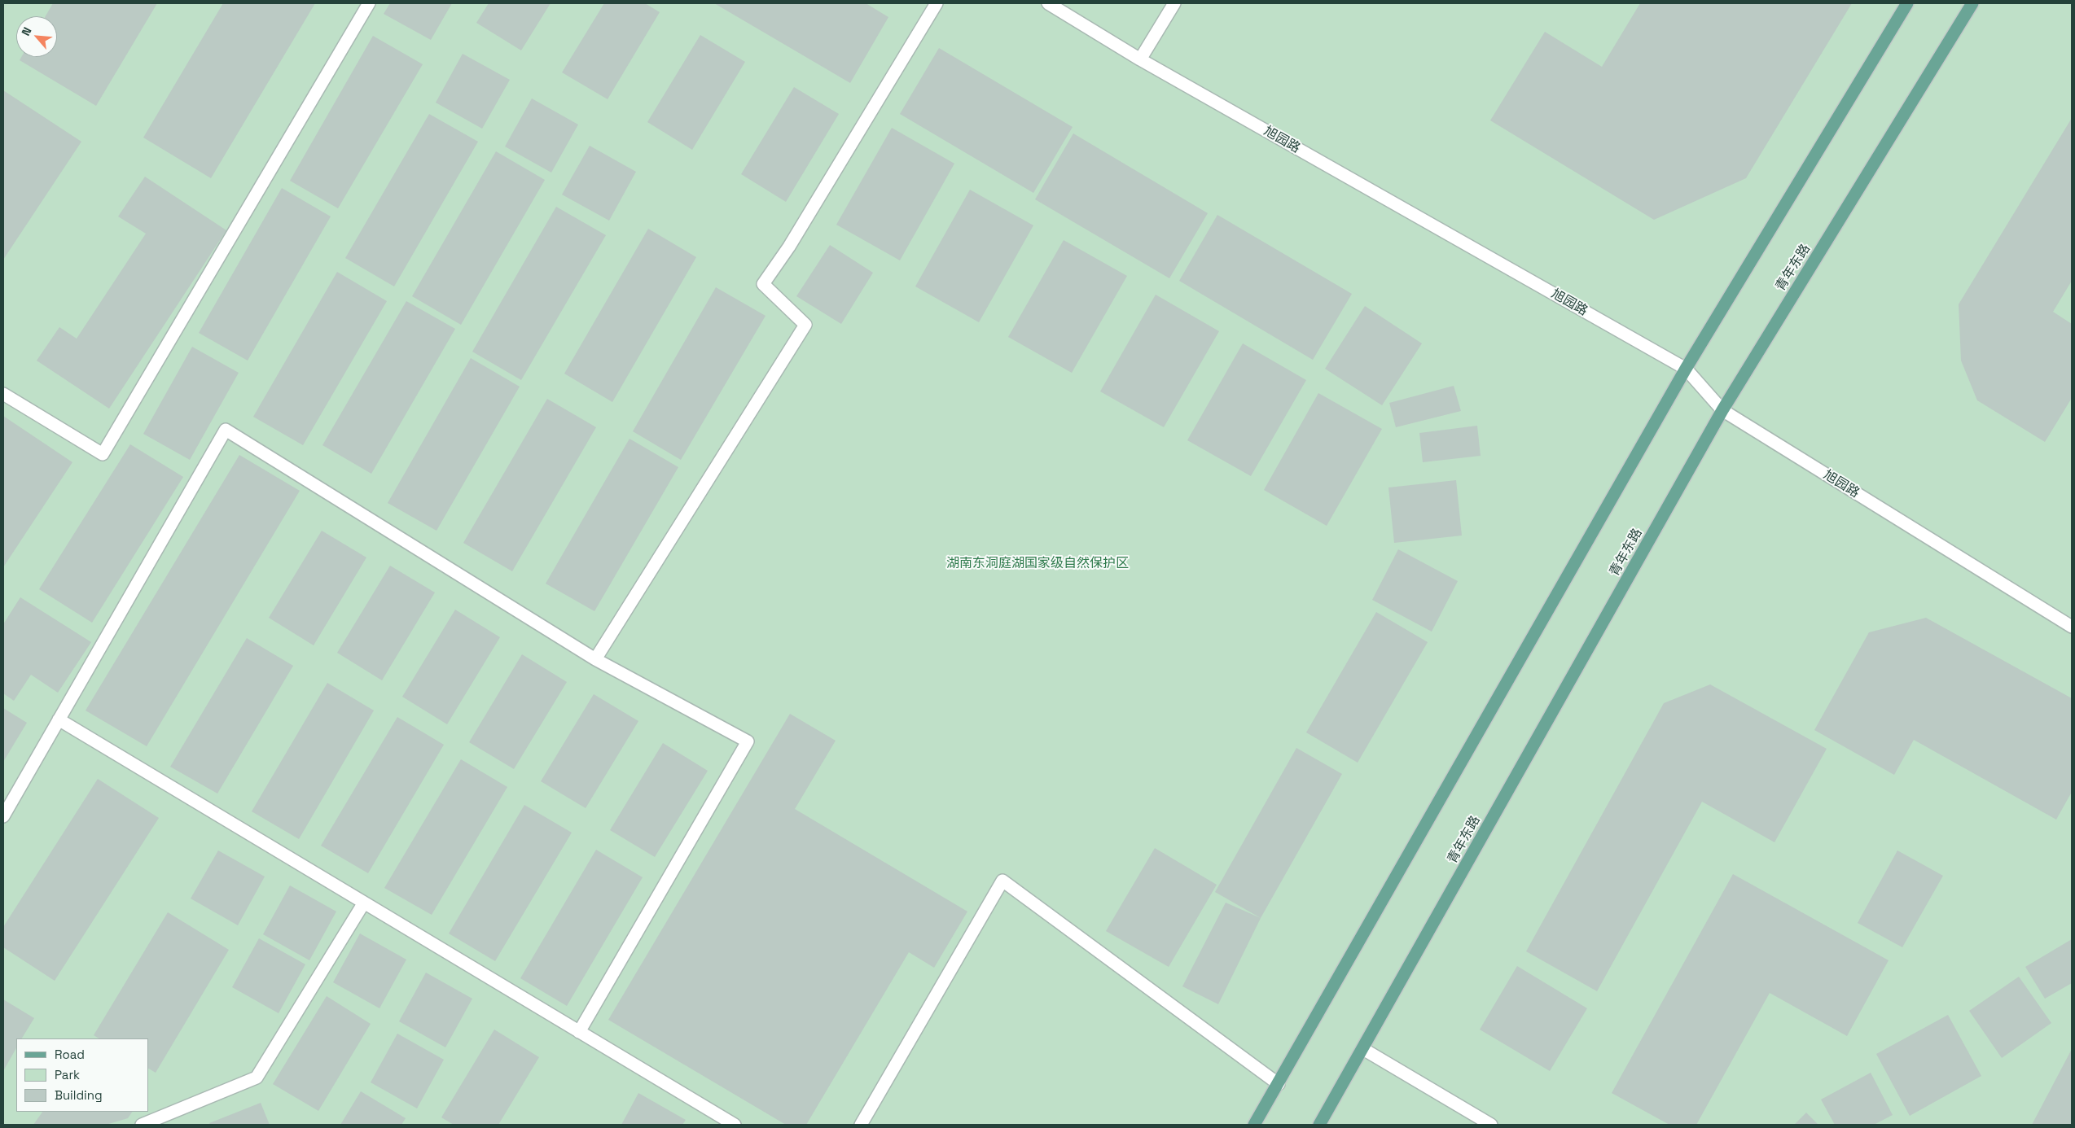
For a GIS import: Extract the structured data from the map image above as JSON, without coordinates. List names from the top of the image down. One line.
{"streets":{"main road":["青年东路"],"street":["旭园路"]},"crossings":[["旭园路","青年东路"]],"parks":["湖南东洞庭湖国家级自然保护区"],"legend":["Road","Park","Building"],"north":"top left"}
